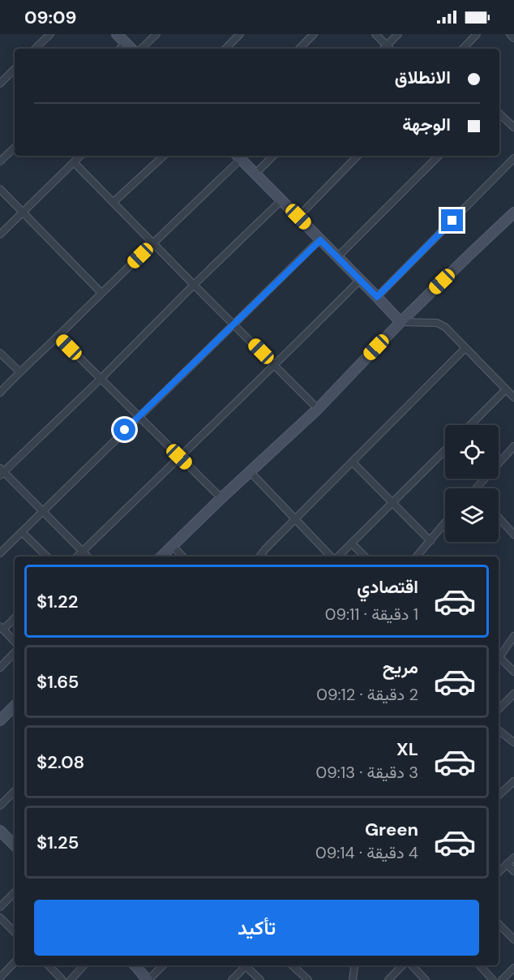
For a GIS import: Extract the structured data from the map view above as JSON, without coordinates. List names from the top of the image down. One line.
{"page":{"status":"09:09","banner":["الانطلاق","الوجهة"],"list":[{"name":"اقتصادي","note":"1 دقيقة · 09:11","value":"$1.22"},{"name":"مريح","note":"2 دقيقة · 09:12","value":"$1.65"},{"name":"XL","note":"3 دقيقة · 09:13","value":"$2.08"},{"name":"Green","note":"4 دقيقة · 09:14","value":"$1.25"}],"buttons":"تأكيد"}}
